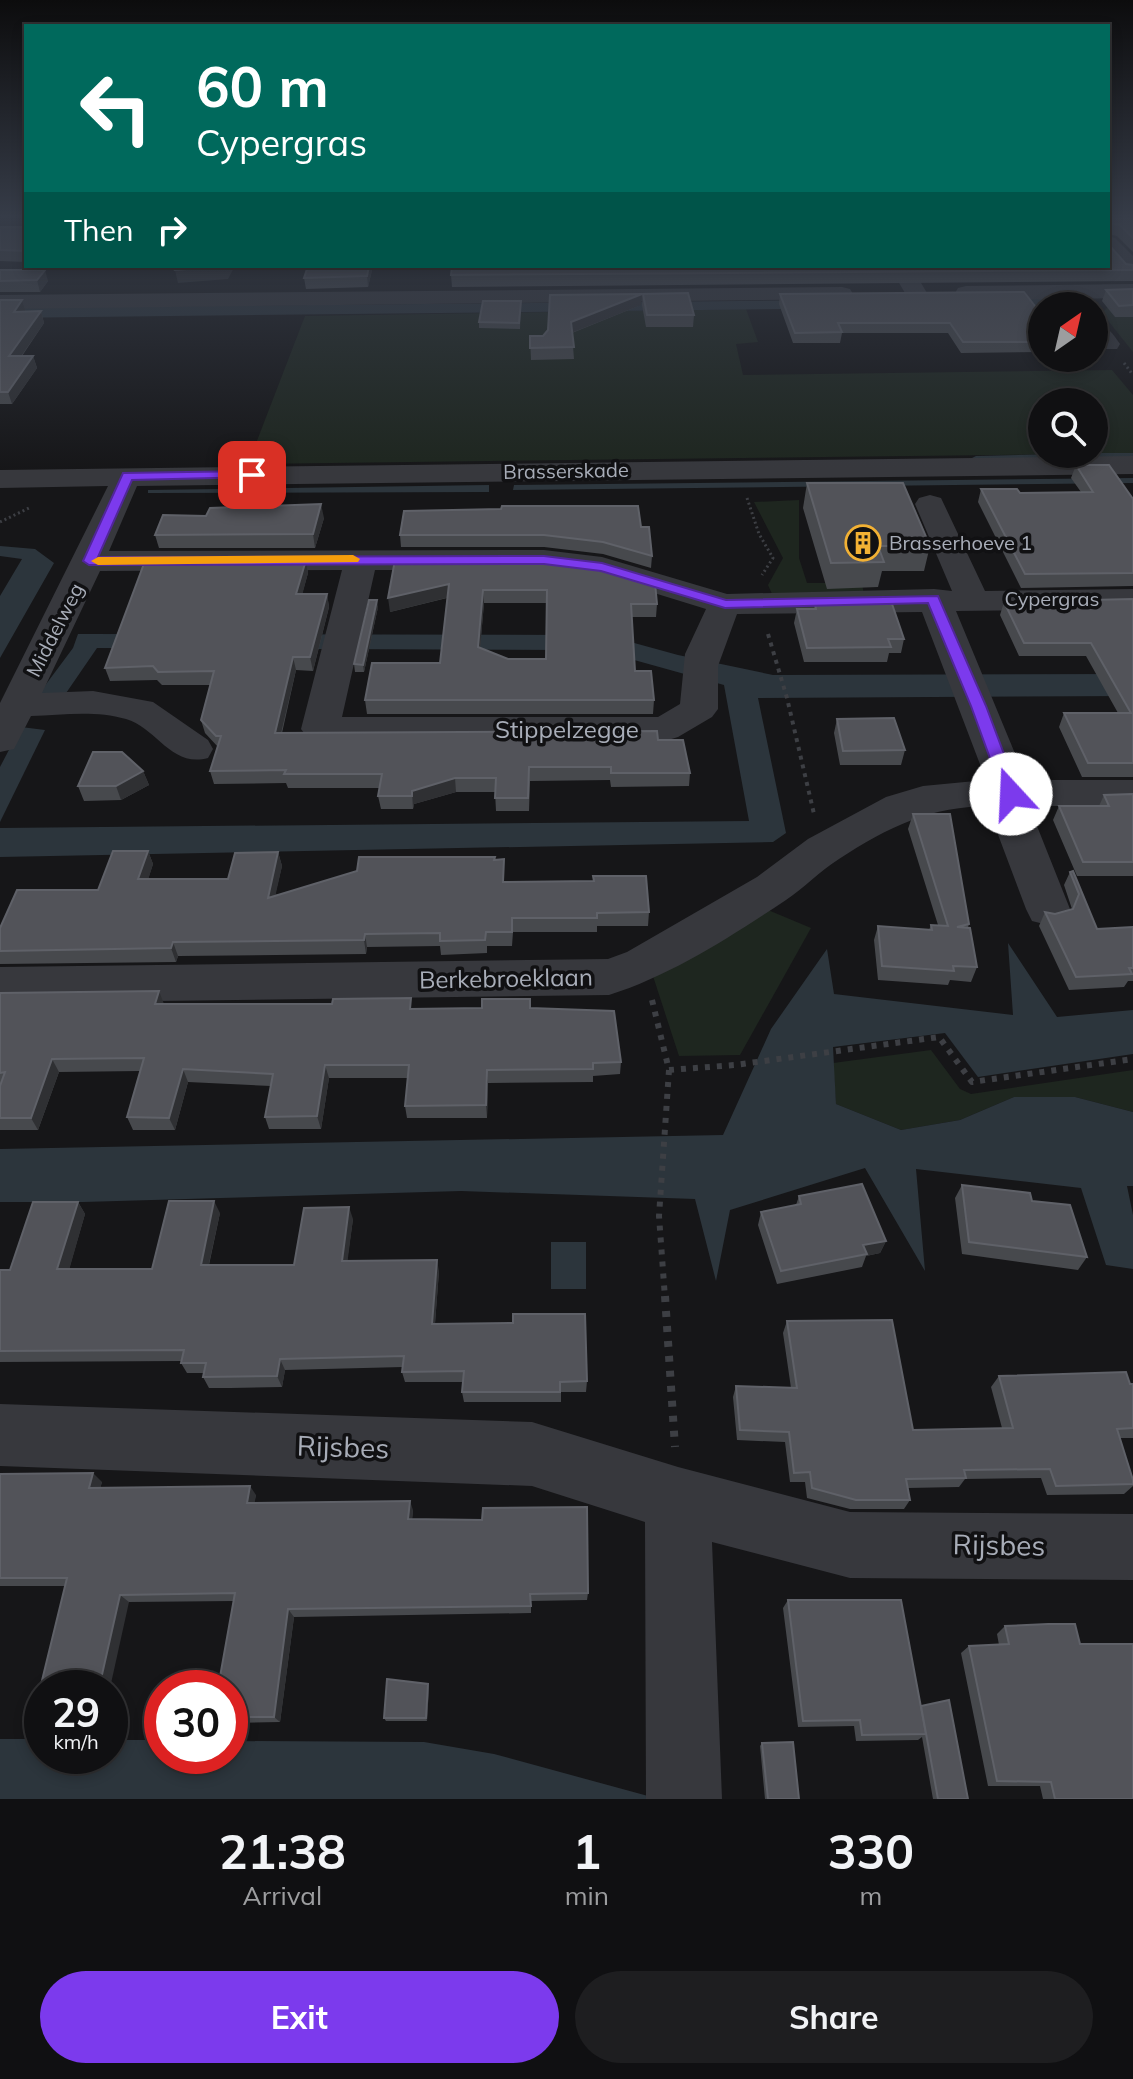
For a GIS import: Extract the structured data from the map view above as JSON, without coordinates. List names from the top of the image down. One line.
{"streets":{"street":["Brasserskade","Cypergras","Middelweg","Stippelzegge","Berkebroeklaan","Rijsbes"]},"crossings":[["Brasserskade","Middelweg"],["Cypergras","Middelweg"],["Cypergras","Stippelzegge"]],"places":{"building":["Brasserhoeve 1"]},"north":"top right","page":{"turn":["60 m","Cypergras"],"then":"Then","speed":"29 km/h","limit":"30","eta":["21:38","Arrival","1","min","330","m"],"buttons":["Exit","Share"]}}
